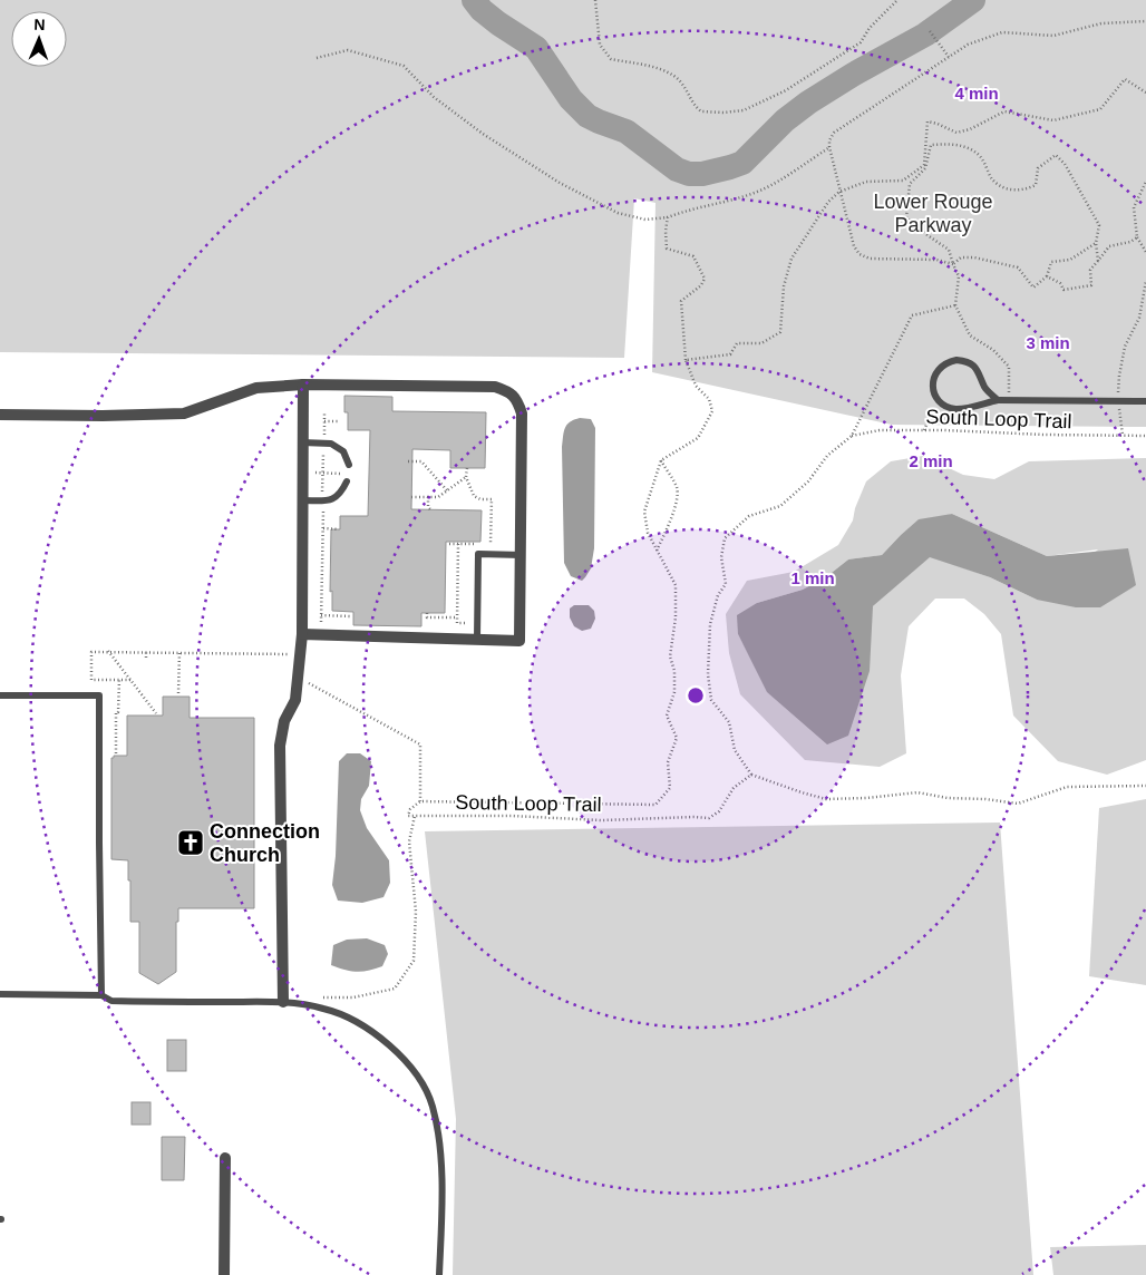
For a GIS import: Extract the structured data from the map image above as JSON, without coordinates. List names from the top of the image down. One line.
{"streets":{"path":["South Loop Trail"]},"parks":["Lower Rouge Parkway"],"places":{"church":["Connection Church"]},"north":"top","rings":["4 min","3 min","2 min","1 min"]}
